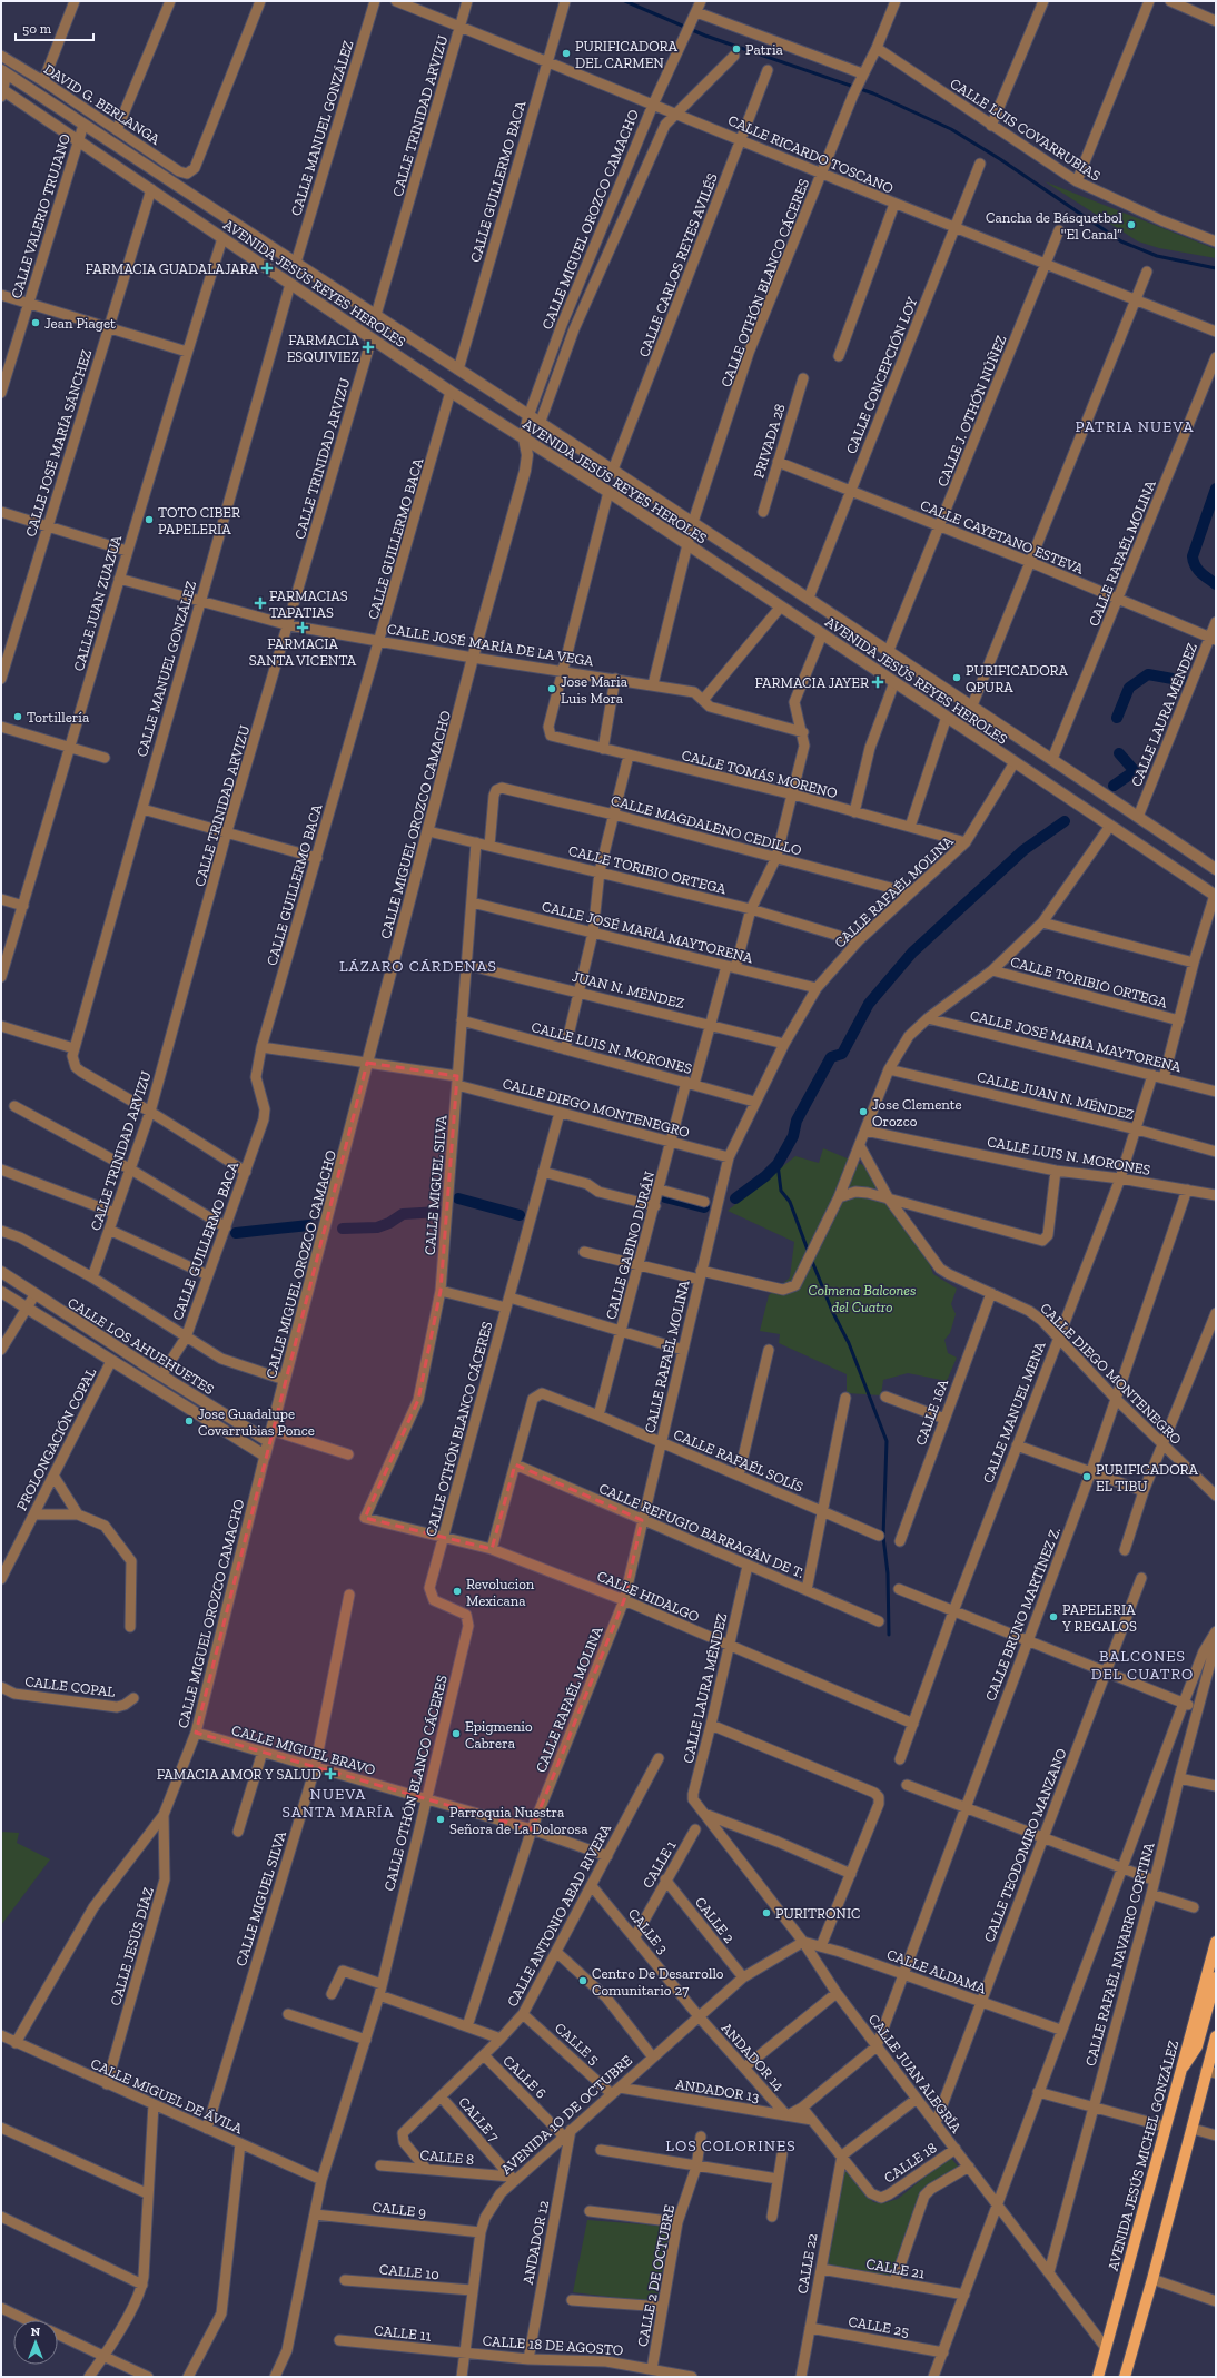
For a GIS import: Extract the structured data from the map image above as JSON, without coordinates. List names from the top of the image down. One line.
{"streets":{"main road":["AVENIDA JESÚS MICHEL GONZÁLEZ"],"street":["DAVID G. BERLANGA","CALLE TRINIDAD ARVIZU","CALLE MANUEL GONZÁLEZ","CALLE LUIS COVARRUBIAS","CALLE RICARDO TOSCANO","CALLE GUILLERMO BACA","CALLE VALERIO TRUJANO","CALLE MIGUEL OROZCO CAMACHO","CALLE CARLOS REYES AVILÉS","AVENIDA JESÚS REYES HEROLES","CALLE OTHÓN BLANCO CÁCERES","CALLE CONCEPCIÓN LOY","CALLE J. OTHÓN NÚÑEZ","PRIVADA 28","CALLE JOSÉ MARÍA SÁNCHEZ","CALLE CAYETANO ESTEVA","CALLE RAFAÉL MOLINA","CALLE JUAN ZUAZUA","CALLE JOSÉ MARÍA DE LA VEGA","CALLE LAURA MÉNDEZ","CALLE TOMÁS MORENO","CALLE MAGDALENO CEDILLO","CALLE TORIBIO ORTEGA","CALLE JOSÉ MARÍA MAYTORENA","JUAN N. MÉNDEZ","CALLE LUIS N. MORONES","CALLE JUAN N. MÉNDEZ","CALLE DIEGO MONTENEGRO","CALLE MIGUEL SILVA","CALLE GABINO DURÁN","CALLE LOS AHUEHUETES","CALLE 16A","CALLE MANUEL MENA","PROLONGACIÓN COPAL","CALLE RAFAÉL SOLÍS","CALLE REFUGIO BARRAGÁN DE T.","CALLE HIDALGO","CALLE BRUNO MARTÍNEZ Z.","CALLE COPAL","CALLE MIGUEL BRAVO","CALLE TEODOMIRO MANZANO","CALLE 1","CALLE ANTONIO ABAD RIVERA","CALLE 2","CALLE 3","CALLE JESÚS DÍAZ","CALLE RAFAÉL NAVARRO CORTINA","CALLE ALDAMA","CALLE 5","ANDADOR 14","CALLE JUAN ALEGRÍA","CALLE 6","ANDADOR 13","CALLE MIGUEL DE ÁVILA","AVENIDA 1O DE OCTUBRE","CALLE 7","CALLE 8","CALLE 18","CALLE 9","ANDADOR 12","CALLE 22","CALLE 21","CALLE 10","CALLE 2 DE OCTUBRE","CALLE 25","CALLE 11","CALLE 18 DE AGOSTO"]},"crossings":[["CALLE TRINIDAD ARVIZU","CALLE MANUEL GONZÁLEZ"],["CALLE TRINIDAD ARVIZU","CALLE RICARDO TOSCANO"],["CALLE TRINIDAD ARVIZU","AVENIDA JESÚS REYES HEROLES"],["CALLE TRINIDAD ARVIZU","CALLE JOSÉ MARÍA DE LA VEGA"],["CALLE MANUEL GONZÁLEZ","AVENIDA JESÚS REYES HEROLES"],["CALLE MANUEL GONZÁLEZ","CALLE JOSÉ MARÍA DE LA VEGA"],["CALLE LUIS COVARRUBIAS","CALLE OTHÓN BLANCO CÁCERES"],["CALLE RICARDO TOSCANO","CALLE GUILLERMO BACA"],["CALLE RICARDO TOSCANO","CALLE MIGUEL OROZCO CAMACHO"],["CALLE RICARDO TOSCANO","CALLE CARLOS REYES AVILÉS"],["CALLE RICARDO TOSCANO","CALLE OTHÓN BLANCO CÁCERES"],["CALLE RICARDO TOSCANO","CALLE CONCEPCIÓN LOY"],["CALLE RICARDO TOSCANO","CALLE J. OTHÓN NÚÑEZ"],["CALLE GUILLERMO BACA","AVENIDA JESÚS REYES HEROLES"],["CALLE GUILLERMO BACA","CALLE JOSÉ MARÍA DE LA VEGA"],["CALLE GUILLERMO BACA","CALLE DIEGO MONTENEGRO"],["CALLE GUILLERMO BACA","CALLE LOS AHUEHUETES"],["CALLE VALERIO TRUJANO","AVENIDA JESÚS REYES HEROLES"],["CALLE MIGUEL OROZCO CAMACHO","AVENIDA JESÚS REYES HEROLES"],["CALLE MIGUEL OROZCO CAMACHO","CALLE JOSÉ MARÍA DE LA VEGA"],["CALLE MIGUEL OROZCO CAMACHO","CALLE TORIBIO ORTEGA"],["CALLE MIGUEL OROZCO CAMACHO","CALLE DIEGO MONTENEGRO"],["CALLE MIGUEL OROZCO CAMACHO","CALLE LOS AHUEHUETES"],["CALLE MIGUEL OROZCO CAMACHO","CALLE MIGUEL BRAVO"],["CALLE MIGUEL OROZCO CAMACHO","CALLE JESÚS DÍAZ"],["CALLE MIGUEL OROZCO CAMACHO","CALLE MIGUEL DE ÁVILA"],["CALLE CARLOS REYES AVILÉS","AVENIDA JESÚS REYES HEROLES"],["AVENIDA JESÚS REYES HEROLES","CALLE OTHÓN BLANCO CÁCERES"],["AVENIDA JESÚS REYES HEROLES","CALLE CONCEPCIÓN LOY"],["AVENIDA JESÚS REYES HEROLES","CALLE J. OTHÓN NÚÑEZ"],["AVENIDA JESÚS REYES HEROLES","CALLE JOSÉ MARÍA SÁNCHEZ"],["AVENIDA JESÚS REYES HEROLES","CALLE RAFAÉL MOLINA"],["AVENIDA JESÚS REYES HEROLES","CALLE JUAN ZUAZUA"],["AVENIDA JESÚS REYES HEROLES","CALLE LAURA MÉNDEZ"],["AVENIDA JESÚS REYES HEROLES","CALLE GABINO DURÁN"],["CALLE OTHÓN BLANCO CÁCERES","CALLE JOSÉ MARÍA DE LA VEGA"],["CALLE OTHÓN BLANCO CÁCERES","CALLE DIEGO MONTENEGRO"],["CALLE OTHÓN BLANCO CÁCERES","CALLE HIDALGO"],["CALLE OTHÓN BLANCO CÁCERES","CALLE MIGUEL BRAVO"],["CALLE OTHÓN BLANCO CÁCERES","CALLE MIGUEL DE ÁVILA"],["CALLE OTHÓN BLANCO CÁCERES","CALLE 9"],["CALLE CONCEPCIÓN LOY","CALLE CAYETANO ESTEVA"],["CALLE J. OTHÓN NÚÑEZ","CALLE CAYETANO ESTEVA"],["PRIVADA 28","CALLE CAYETANO ESTEVA"],["CALLE CAYETANO ESTEVA","CALLE RAFAÉL MOLINA"],["CALLE CAYETANO ESTEVA","CALLE LAURA MÉNDEZ"],["CALLE RAFAÉL MOLINA","CALLE TOMÁS MORENO"],["CALLE RAFAÉL MOLINA","CALLE MAGDALENO CEDILLO"],["CALLE RAFAÉL MOLINA","CALLE TORIBIO ORTEGA"],["CALLE RAFAÉL MOLINA","CALLE JOSÉ MARÍA MAYTORENA"],["CALLE RAFAÉL MOLINA","JUAN N. MÉNDEZ"],["CALLE RAFAÉL MOLINA","CALLE LUIS N. MORONES"],["CALLE RAFAÉL MOLINA","CALLE DIEGO MONTENEGRO"],["CALLE RAFAÉL MOLINA","CALLE RAFAÉL SOLÍS"],["CALLE RAFAÉL MOLINA","CALLE REFUGIO BARRAGÁN DE T."],["CALLE RAFAÉL MOLINA","CALLE HIDALGO"],["CALLE RAFAÉL MOLINA","CALLE MIGUEL BRAVO"],["CALLE JUAN ZUAZUA","CALLE JOSÉ MARÍA DE LA VEGA"],["CALLE JOSÉ MARÍA DE LA VEGA","CALLE TOMÁS MORENO"],["CALLE JOSÉ MARÍA DE LA VEGA","CALLE GABINO DURÁN"],["CALLE LAURA MÉNDEZ","CALLE REFUGIO BARRAGÁN DE T."],["CALLE LAURA MÉNDEZ","CALLE HIDALGO"],["CALLE LAURA MÉNDEZ","CALLE JUAN ALEGRÍA"],["CALLE TOMÁS MORENO","CALLE GABINO DURÁN"],["CALLE MAGDALENO CEDILLO","CALLE TORIBIO ORTEGA"],["CALLE MAGDALENO CEDILLO","CALLE GABINO DURÁN"],["CALLE TORIBIO ORTEGA","CALLE MIGUEL SILVA"],["CALLE TORIBIO ORTEGA","CALLE GABINO DURÁN"],["CALLE JOSÉ MARÍA MAYTORENA","CALLE MIGUEL SILVA"],["CALLE JOSÉ MARÍA MAYTORENA","CALLE GABINO DURÁN"],["CALLE JOSÉ MARÍA MAYTORENA","CALLE MANUEL MENA"],["JUAN N. MÉNDEZ","CALLE MIGUEL SILVA"],["JUAN N. MÉNDEZ","CALLE GABINO DURÁN"],["CALLE LUIS N. MORONES","CALLE MIGUEL SILVA"],["CALLE LUIS N. MORONES","CALLE GABINO DURÁN"],["CALLE LUIS N. MORONES","CALLE MANUEL MENA"],["CALLE LUIS N. MORONES","CALLE BRUNO MARTÍNEZ Z."],["CALLE JUAN N. MÉNDEZ","CALLE MANUEL MENA"],["CALLE DIEGO MONTENEGRO","CALLE MIGUEL SILVA"],["CALLE DIEGO MONTENEGRO","CALLE GABINO DURÁN"],["CALLE DIEGO MONTENEGRO","CALLE 16A"],["CALLE DIEGO MONTENEGRO","CALLE MANUEL MENA"],["CALLE DIEGO MONTENEGRO","CALLE BRUNO MARTÍNEZ Z."],["CALLE MIGUEL SILVA","CALLE HIDALGO"],["CALLE MIGUEL SILVA","CALLE MIGUEL BRAVO"],["CALLE MIGUEL SILVA","CALLE MIGUEL DE ÁVILA"],["CALLE GABINO DURÁN","CALLE RAFAÉL SOLÍS"],["CALLE LOS AHUEHUETES","PROLONGACIÓN COPAL"],["CALLE MANUEL MENA","CALLE HIDALGO"],["CALLE RAFAÉL SOLÍS","CALLE REFUGIO BARRAGÁN DE T."],["CALLE BRUNO MARTÍNEZ Z.","CALLE ALDAMA"],["CALLE BRUNO MARTÍNEZ Z.","CALLE JUAN ALEGRÍA"],["CALLE MIGUEL BRAVO","CALLE ANTONIO ABAD RIVERA"],["CALLE TEODOMIRO MANZANO","CALLE ALDAMA"],["CALLE TEODOMIRO MANZANO","CALLE JUAN ALEGRÍA"],["CALLE 1","CALLE 2"],["CALLE 1","CALLE 3"],["CALLE ANTONIO ABAD RIVERA","CALLE 3"],["CALLE ANTONIO ABAD RIVERA","CALLE 5"],["CALLE ANTONIO ABAD RIVERA","CALLE 6"],["CALLE ANTONIO ABAD RIVERA","CALLE 7"],["CALLE ANTONIO ABAD RIVERA","CALLE 8"],["CALLE 2","AVENIDA 1O DE OCTUBRE"],["CALLE 3","ANDADOR 14"],["CALLE 3","AVENIDA 1O DE OCTUBRE"],["CALLE JESÚS DÍAZ","CALLE MIGUEL DE ÁVILA"],["CALLE RAFAÉL NAVARRO CORTINA","CALLE ALDAMA"],["CALLE RAFAÉL NAVARRO CORTINA","CALLE JUAN ALEGRÍA"],["CALLE RAFAÉL NAVARRO CORTINA","CALLE 21"],["CALLE RAFAÉL NAVARRO CORTINA","CALLE 25"],["CALLE ALDAMA","CALLE JUAN ALEGRÍA"],["CALLE ALDAMA","AVENIDA 1O DE OCTUBRE"],["CALLE 5","ANDADOR 13"],["CALLE 5","AVENIDA 1O DE OCTUBRE"],["ANDADOR 14","ANDADOR 13"],["ANDADOR 14","AVENIDA 1O DE OCTUBRE"],["CALLE JUAN ALEGRÍA","AVENIDA 1O DE OCTUBRE"],["CALLE JUAN ALEGRÍA","AVENIDA JESÚS MICHEL GONZÁLEZ"],["CALLE JUAN ALEGRÍA","CALLE 18"],["CALLE 6","AVENIDA 1O DE OCTUBRE"],["CALLE 6","ANDADOR 12"],["ANDADOR 13","AVENIDA 1O DE OCTUBRE"],["AVENIDA 1O DE OCTUBRE","CALLE 7"],["AVENIDA 1O DE OCTUBRE","CALLE 8"],["AVENIDA 1O DE OCTUBRE","CALLE 9"],["AVENIDA 1O DE OCTUBRE","ANDADOR 12"],["AVENIDA 1O DE OCTUBRE","CALLE 10"],["AVENIDA 1O DE OCTUBRE","CALLE 11"],["AVENIDA 1O DE OCTUBRE","CALLE 18 DE AGOSTO"],["CALLE 7","CALLE 8"],["CALLE 18","CALLE 22"],["ANDADOR 12","CALLE 18 DE AGOSTO"],["CALLE 22","CALLE 21"],["CALLE 22","CALLE 25"],["CALLE 2 DE OCTUBRE","CALLE 18 DE AGOSTO"],["CALLE 11","CALLE 18 DE AGOSTO"]],"districts":["PATRIA NUEVA","LÁZARO CÁRDENAS","BALCONES DEL CUATRO","NUEVA SANTA MARÍA","LOS COLORINES"],"parks":["Colmena Balcones del Cuatro"],"places":{"other":["Patria","PURIFICADORA DEL CARMEN","Cancha de Básquetbol \"El Canal”","Jean Piaget","TOTO CIBER PAPELERIA","PURIFICADORA QPURA","Jose Maria Luis Mora","Tortillería","Jose Clemente Orozco","Jose Guadalupe Covarrubias Ponce","PURIFICADORA EL TIBU","Revolucion Mexicana","PAPELERIA Y REGALOS","Epigmenio Cabrera","Parroquia Nuestra Señora de La Dolorosa","PURITRONIC","Centro De Desarrollo Comunitario 27"],"health":["FARMACIA GUADALAJARA","FARMACIA ESQUIVIEZ","FARMACIAS TAPATIAS","FARMACIA SANTA VICENTA","FARMACIA JAYER","FAMACIA AMOR Y SALUD"]},"scale_bar":"50 m","north":"top"}
